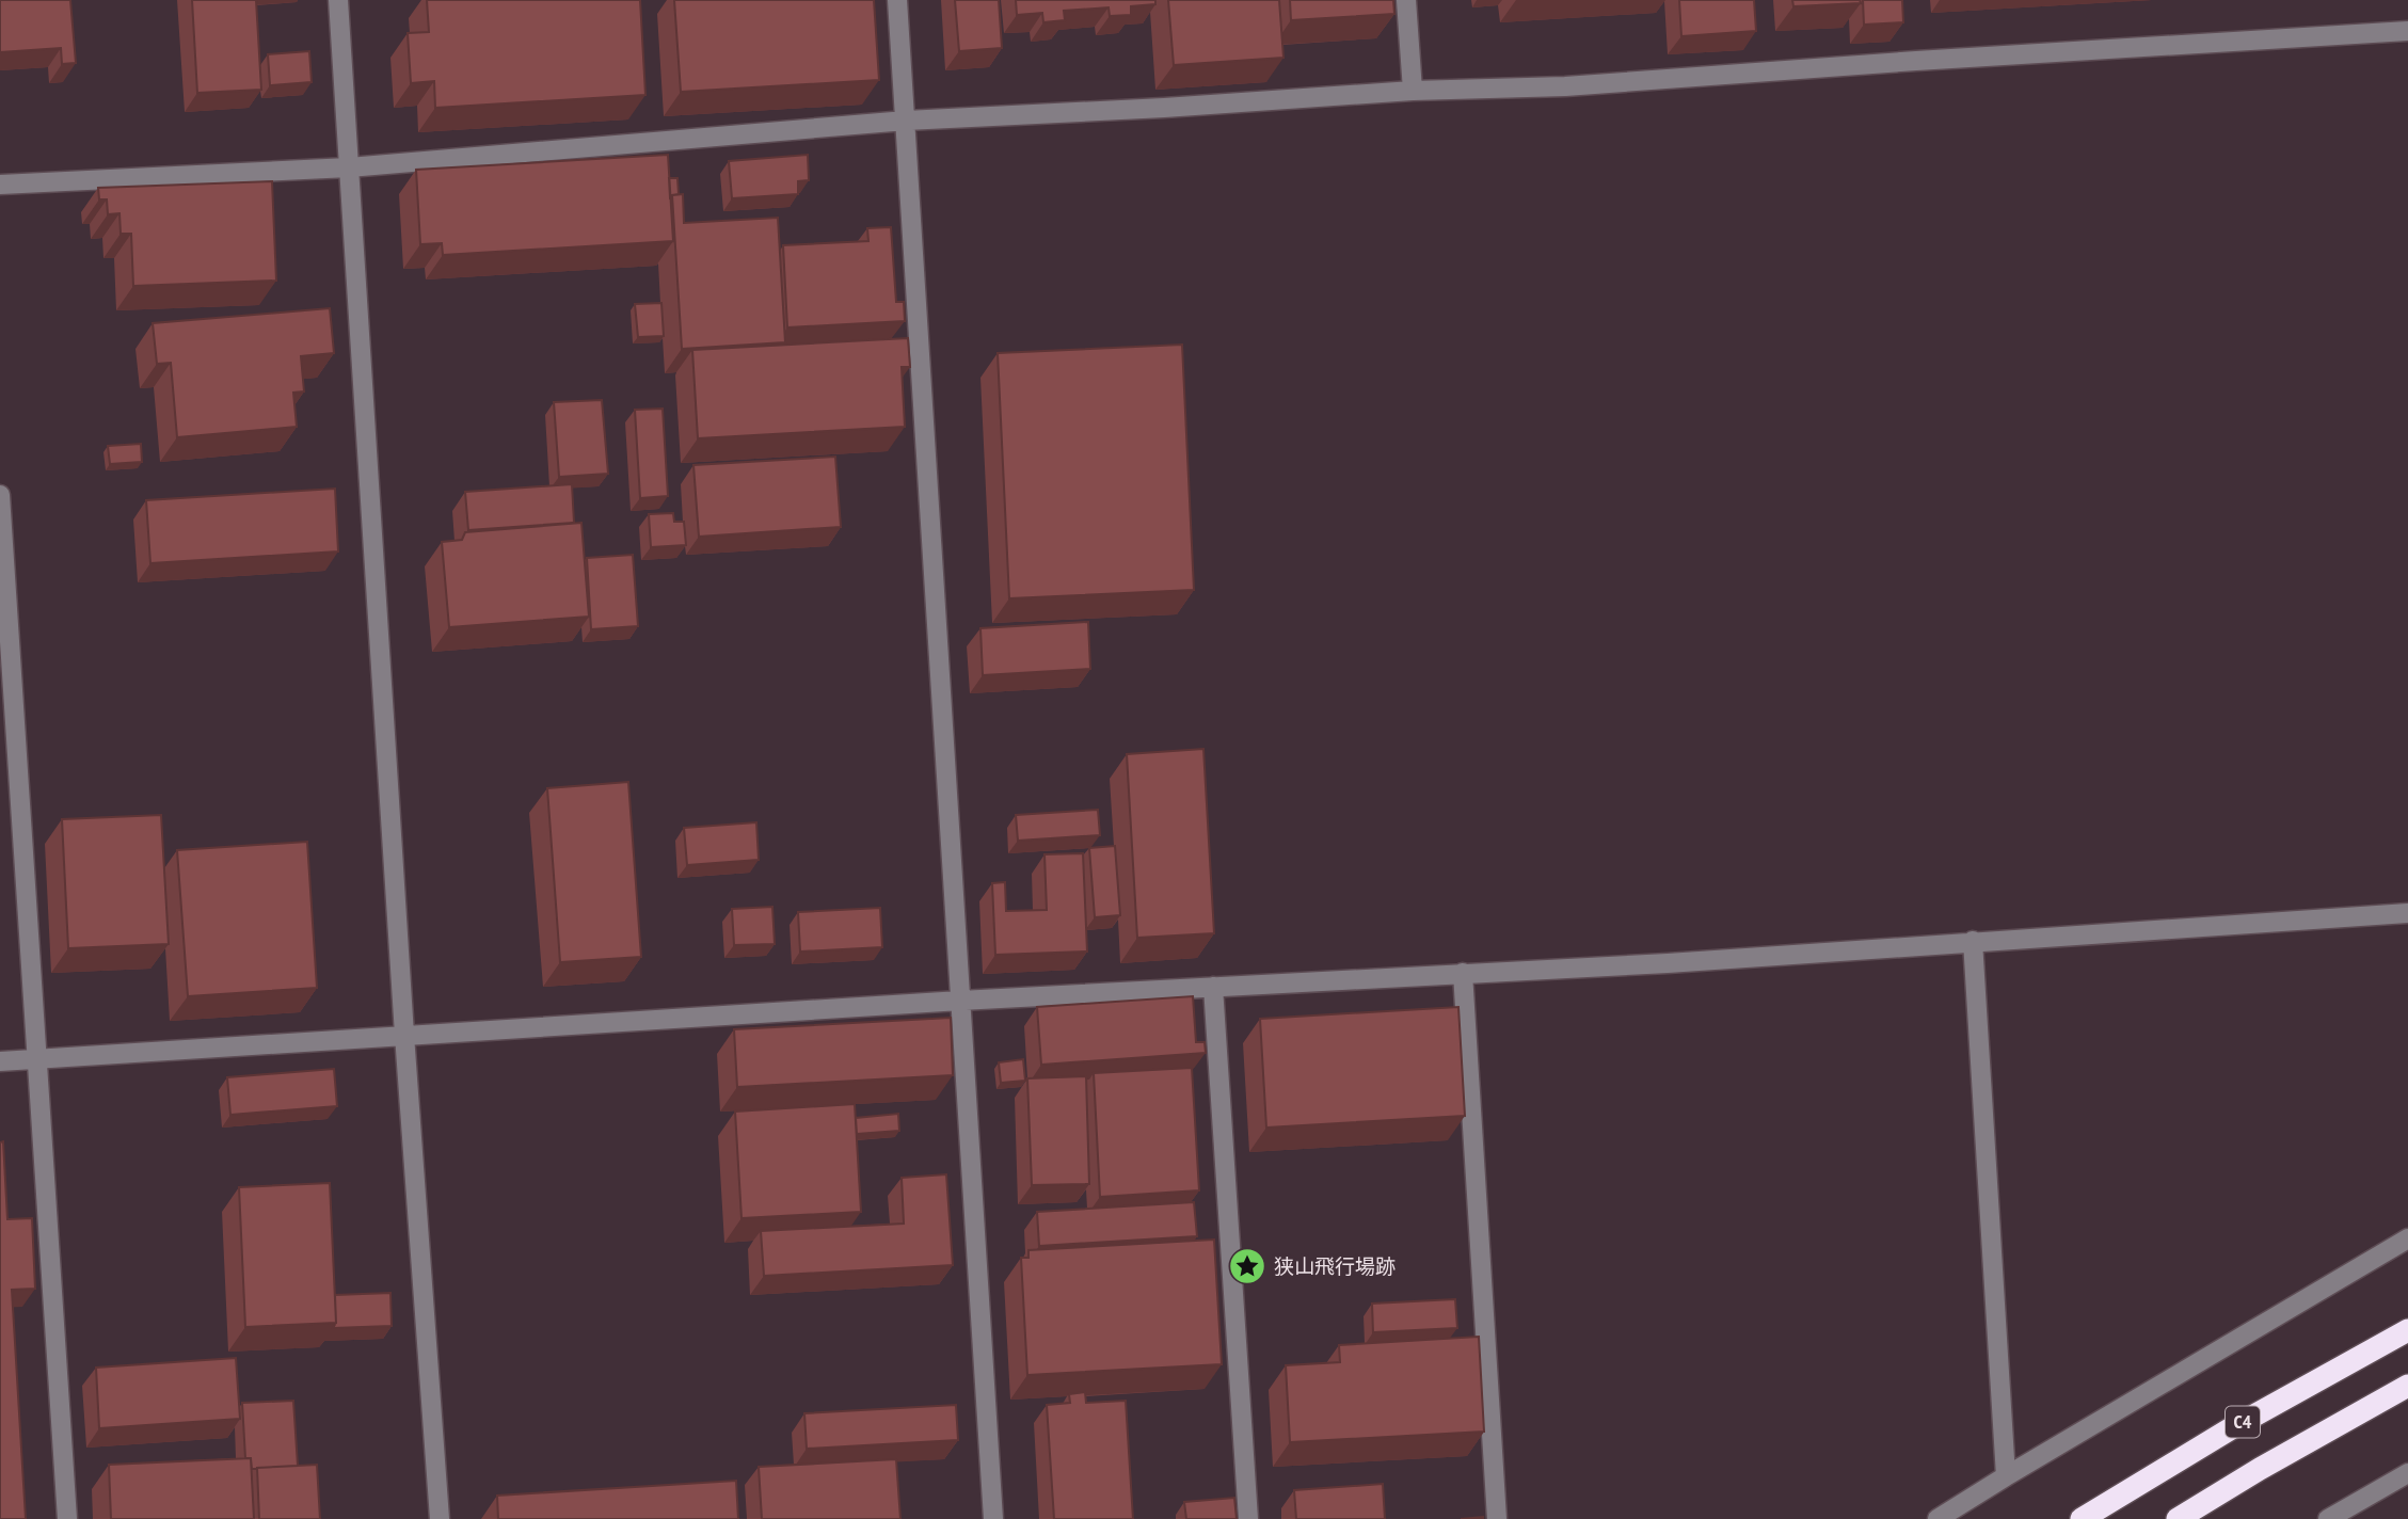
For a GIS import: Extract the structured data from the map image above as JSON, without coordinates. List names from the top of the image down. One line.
{"streets":{"highway":["C4"]},"places":{"place":["狭山飛行場跡"]}}
